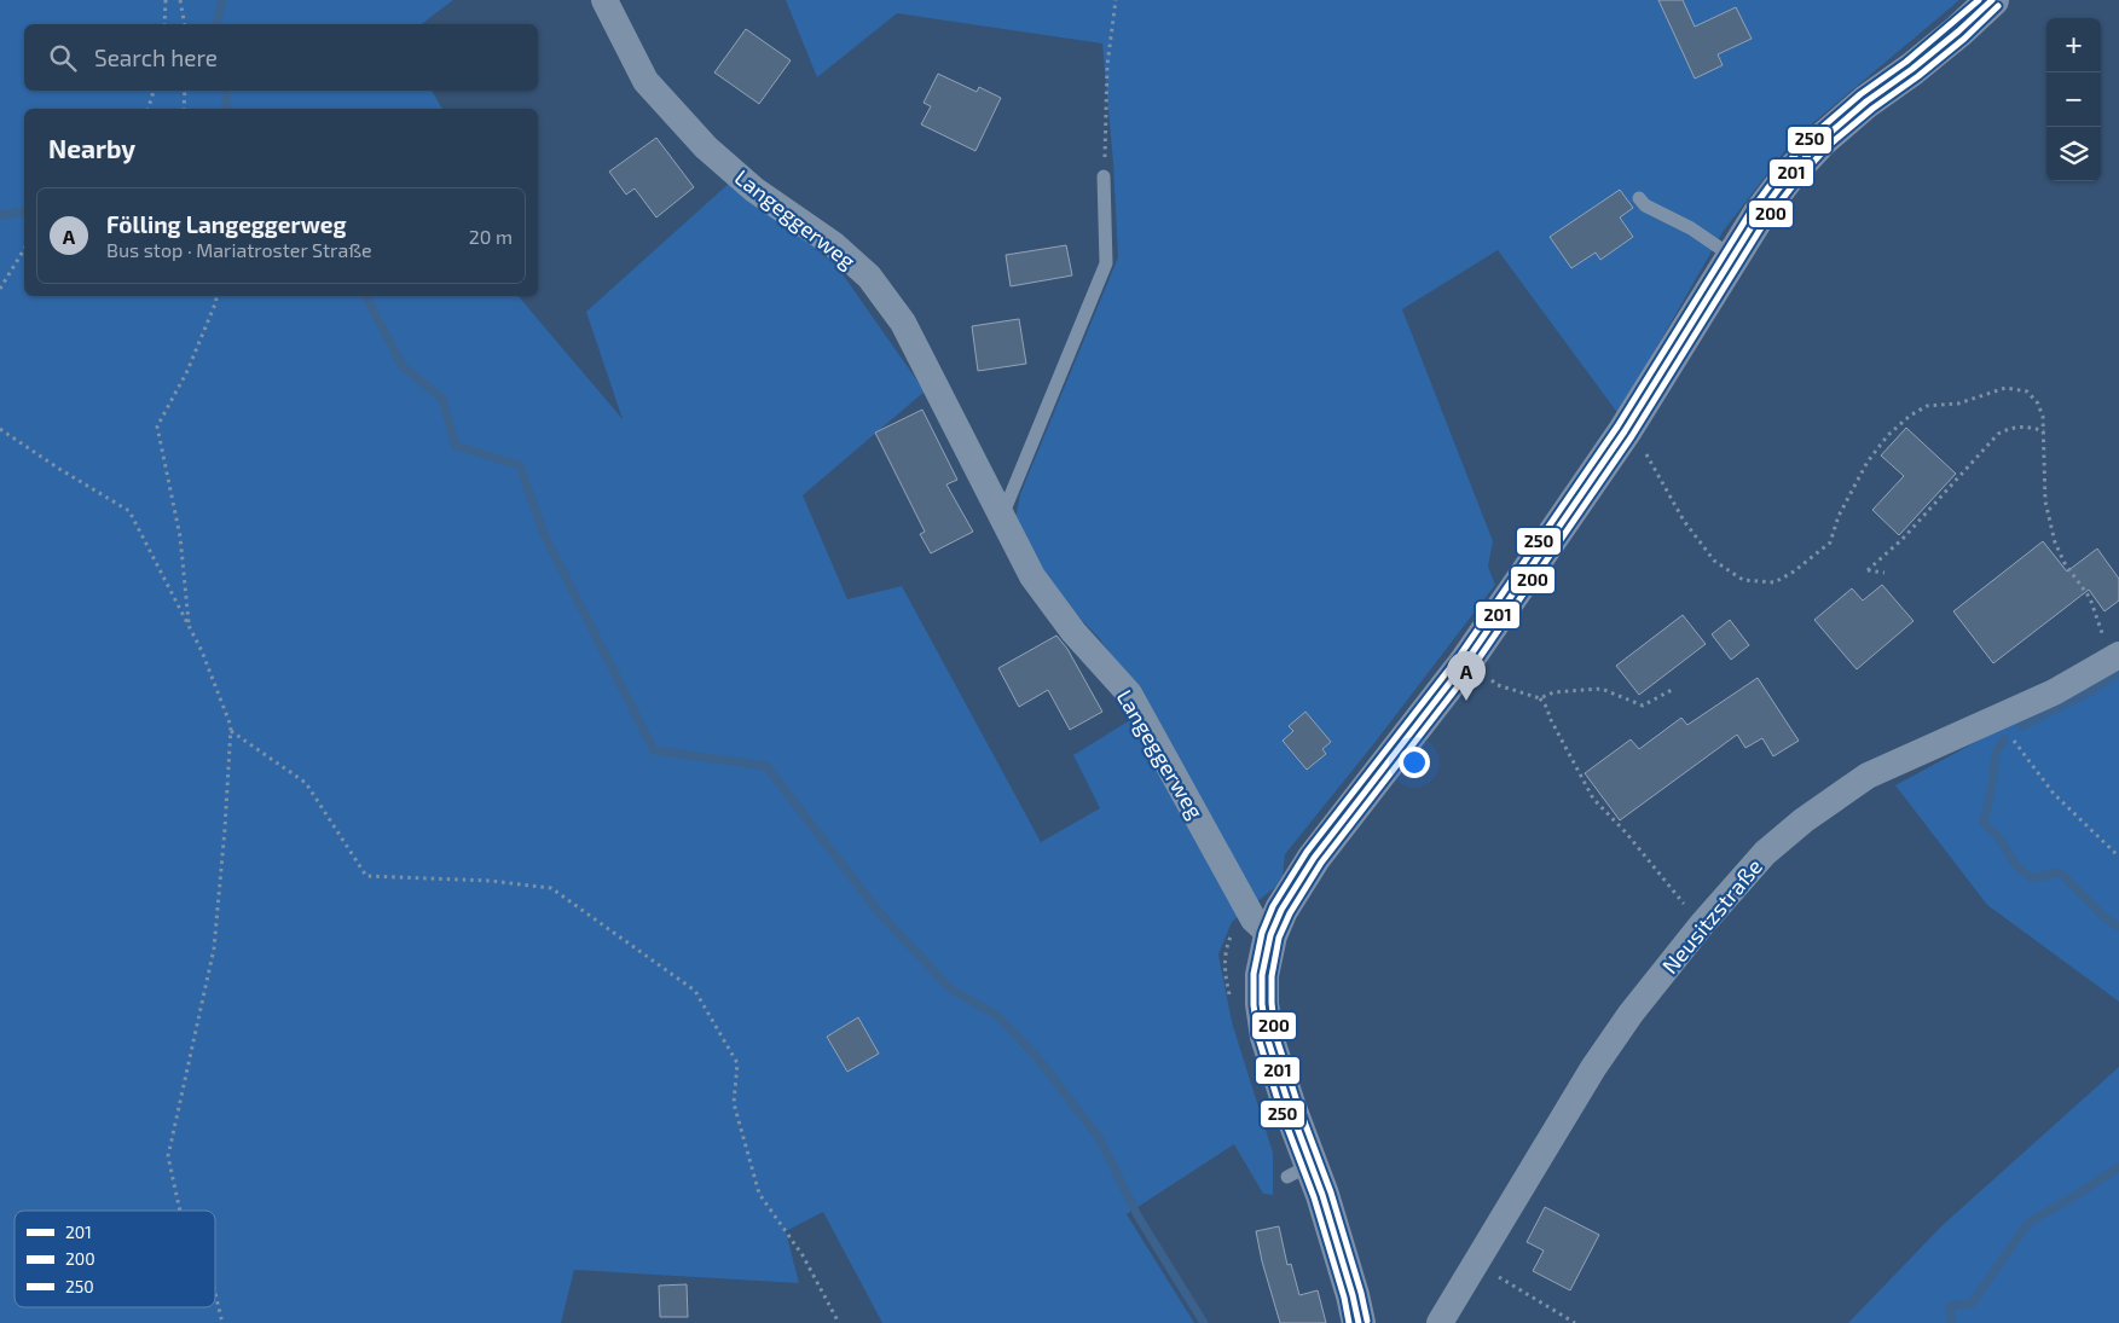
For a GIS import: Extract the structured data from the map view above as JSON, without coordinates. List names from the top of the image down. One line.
{"streets":{"street":["Langeggerweg","Neusitzstraße"]},"lines":["transit line 201","transit line 250","transit line 200"],"legend":["201","200","250"],"page":{"map_buttons":["+","−"],"search":"Search here","heading":"Nearby","list":[{"mark":"A","name":"Fölling Langeggerweg","note":"Bus stop · Mariatroster Straße","value":"20 m"}],"pins":"A"}}
